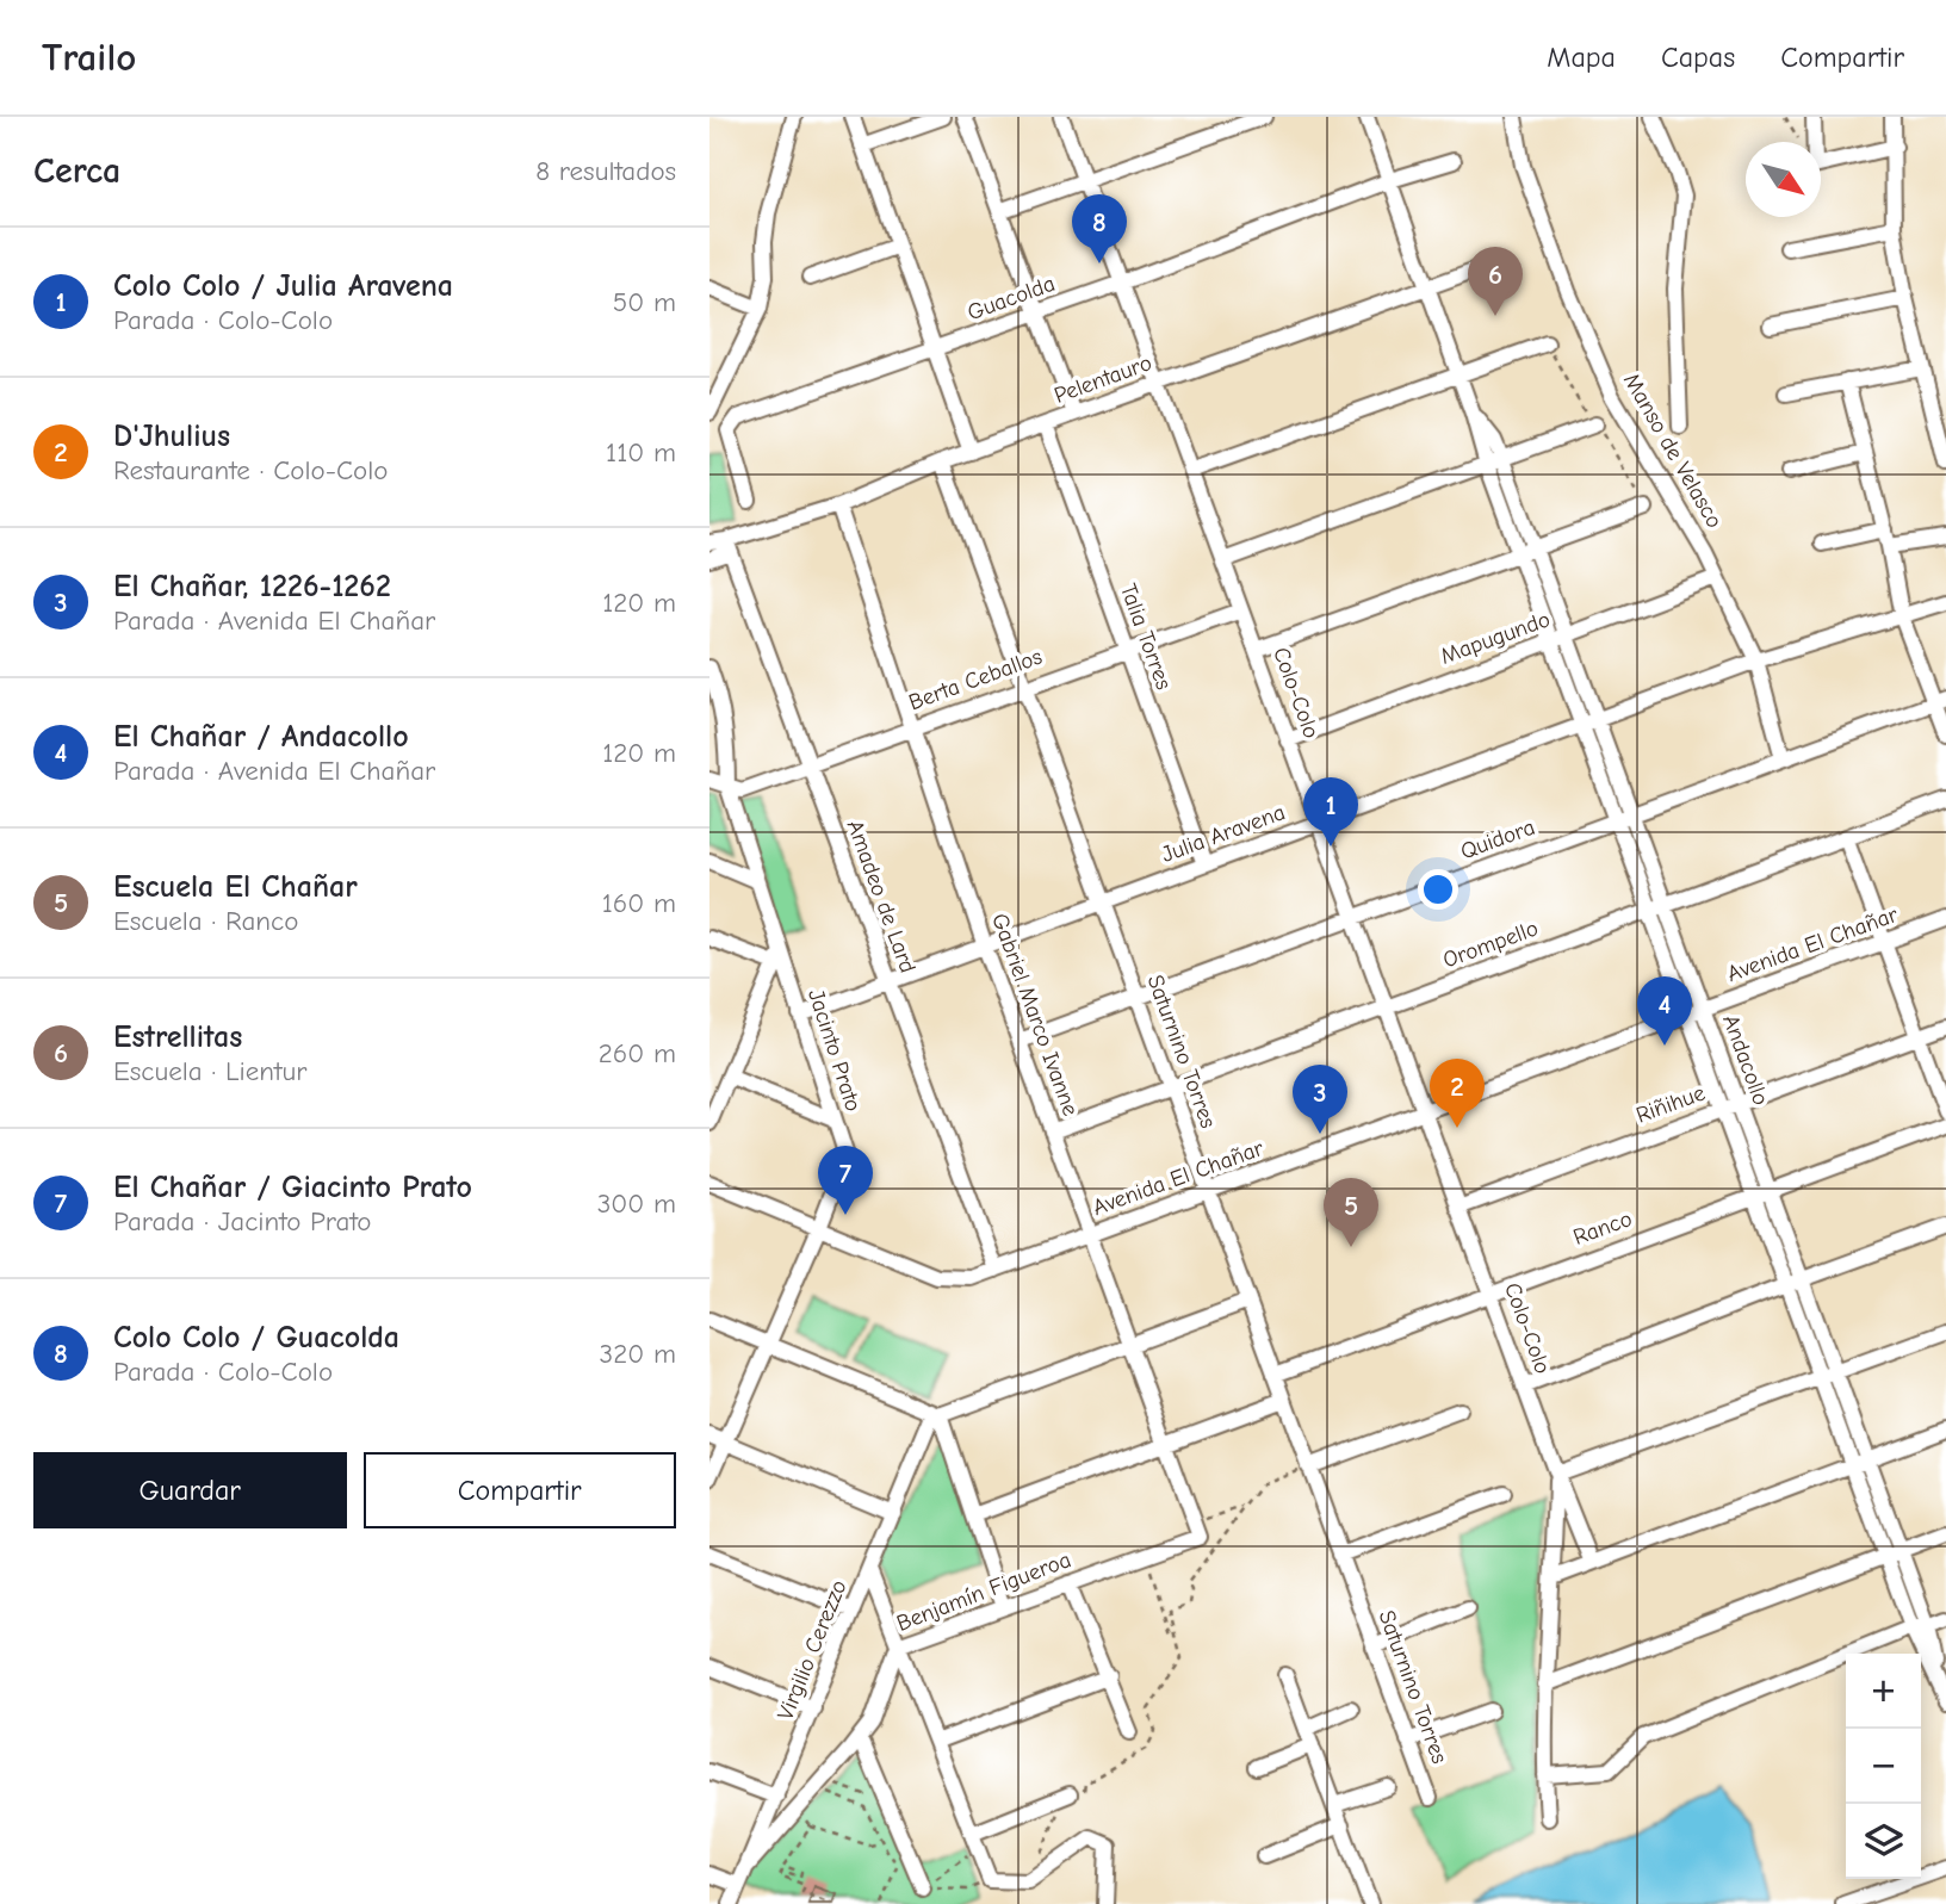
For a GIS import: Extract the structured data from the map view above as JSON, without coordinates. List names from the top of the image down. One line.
{"streets":{"street":["Guacolda","Pelentauro","Manso de Velasco","Talia Torres","Mapugundo","Berta Ceballos","Colo-Colo","Julia Aravena","Quidora","Amadeo de Lard","Orompello","Avenida El Chañar","Gabriel Marco Ivanne","Jacinto Prato","Saturnino Torres","Andacollo","Riñihue","Ranco","Benjamín Figueroa","Virgilio Cerezzo"]},"crossings":[["Guacolda","Colo-Colo"],["Guacolda","Andacollo"],["Pelentauro","Talia Torres"],["Pelentauro","Colo-Colo"],["Pelentauro","Amadeo de Lard"],["Pelentauro","Gabriel Marco Ivanne"],["Pelentauro","Saturnino Torres"],["Pelentauro","Andacollo"],["Manso de Velasco","Mapugundo"],["Manso de Velasco","Julia Aravena"],["Manso de Velasco","Quidora"],["Talia Torres","Berta Ceballos"],["Talia Torres","Julia Aravena"],["Mapugundo","Colo-Colo"],["Mapugundo","Andacollo"],["Berta Ceballos","Colo-Colo"],["Berta Ceballos","Amadeo de Lard"],["Berta Ceballos","Gabriel Marco Ivanne"],["Berta Ceballos","Jacinto Prato"],["Berta Ceballos","Saturnino Torres"],["Colo-Colo","Julia Aravena"],["Colo-Colo","Quidora"],["Colo-Colo","Orompello"],["Colo-Colo","Avenida El Chañar"],["Colo-Colo","Riñihue"],["Colo-Colo","Ranco"],["Julia Aravena","Amadeo de Lard"],["Julia Aravena","Gabriel Marco Ivanne"],["Julia Aravena","Jacinto Prato"],["Julia Aravena","Saturnino Torres"],["Julia Aravena","Andacollo"],["Quidora","Gabriel Marco Ivanne"],["Quidora","Saturnino Torres"],["Quidora","Andacollo"],["Amadeo de Lard","Avenida El Chañar"],["Orompello","Gabriel Marco Ivanne"],["Orompello","Saturnino Torres"],["Orompello","Andacollo"],["Avenida El Chañar","Gabriel Marco Ivanne"],["Avenida El Chañar","Jacinto Prato"],["Avenida El Chañar","Saturnino Torres"],["Avenida El Chañar","Andacollo"],["Gabriel Marco Ivanne","Benjamín Figueroa"],["Saturnino Torres","Ranco"],["Andacollo","Riñihue"],["Andacollo","Ranco"],["Benjamín Figueroa","Virgilio Cerezzo"]],"north":"bottom right","page":{"header":"Trailo","nav":["Mapa","Capas","Compartir"],"heading":["Cerca","8 resultados"],"pins":["8","6","1","4","2","3","7","5"],"list":[{"mark":"1","name":"Colo Colo / Julia Aravena","note":"Parada · Colo-Colo","value":"50 m"},{"mark":"2","name":"D'Jhulius","note":"Restaurante · Colo-Colo","value":"110 m"},{"mark":"3","name":"El Chañar, 1226-1262","note":"Parada · Avenida El Chañar","value":"120 m"},{"mark":"4","name":"El Chañar / Andacollo","note":"Parada · Avenida El Chañar","value":"120 m"},{"mark":"5","name":"Escuela El Chañar","note":"Escuela · Ranco","value":"160 m"},{"mark":"6","name":"Estrellitas","note":"Escuela · Lientur","value":"260 m"},{"mark":"7","name":"El Chañar / Giacinto Prato","note":"Parada · Jacinto Prato","value":"300 m"},{"mark":"8","name":"Colo Colo / Guacolda","note":"Parada · Colo-Colo","value":"320 m"}],"buttons":["Guardar","Compartir"],"map_buttons":["+","−"]}}
